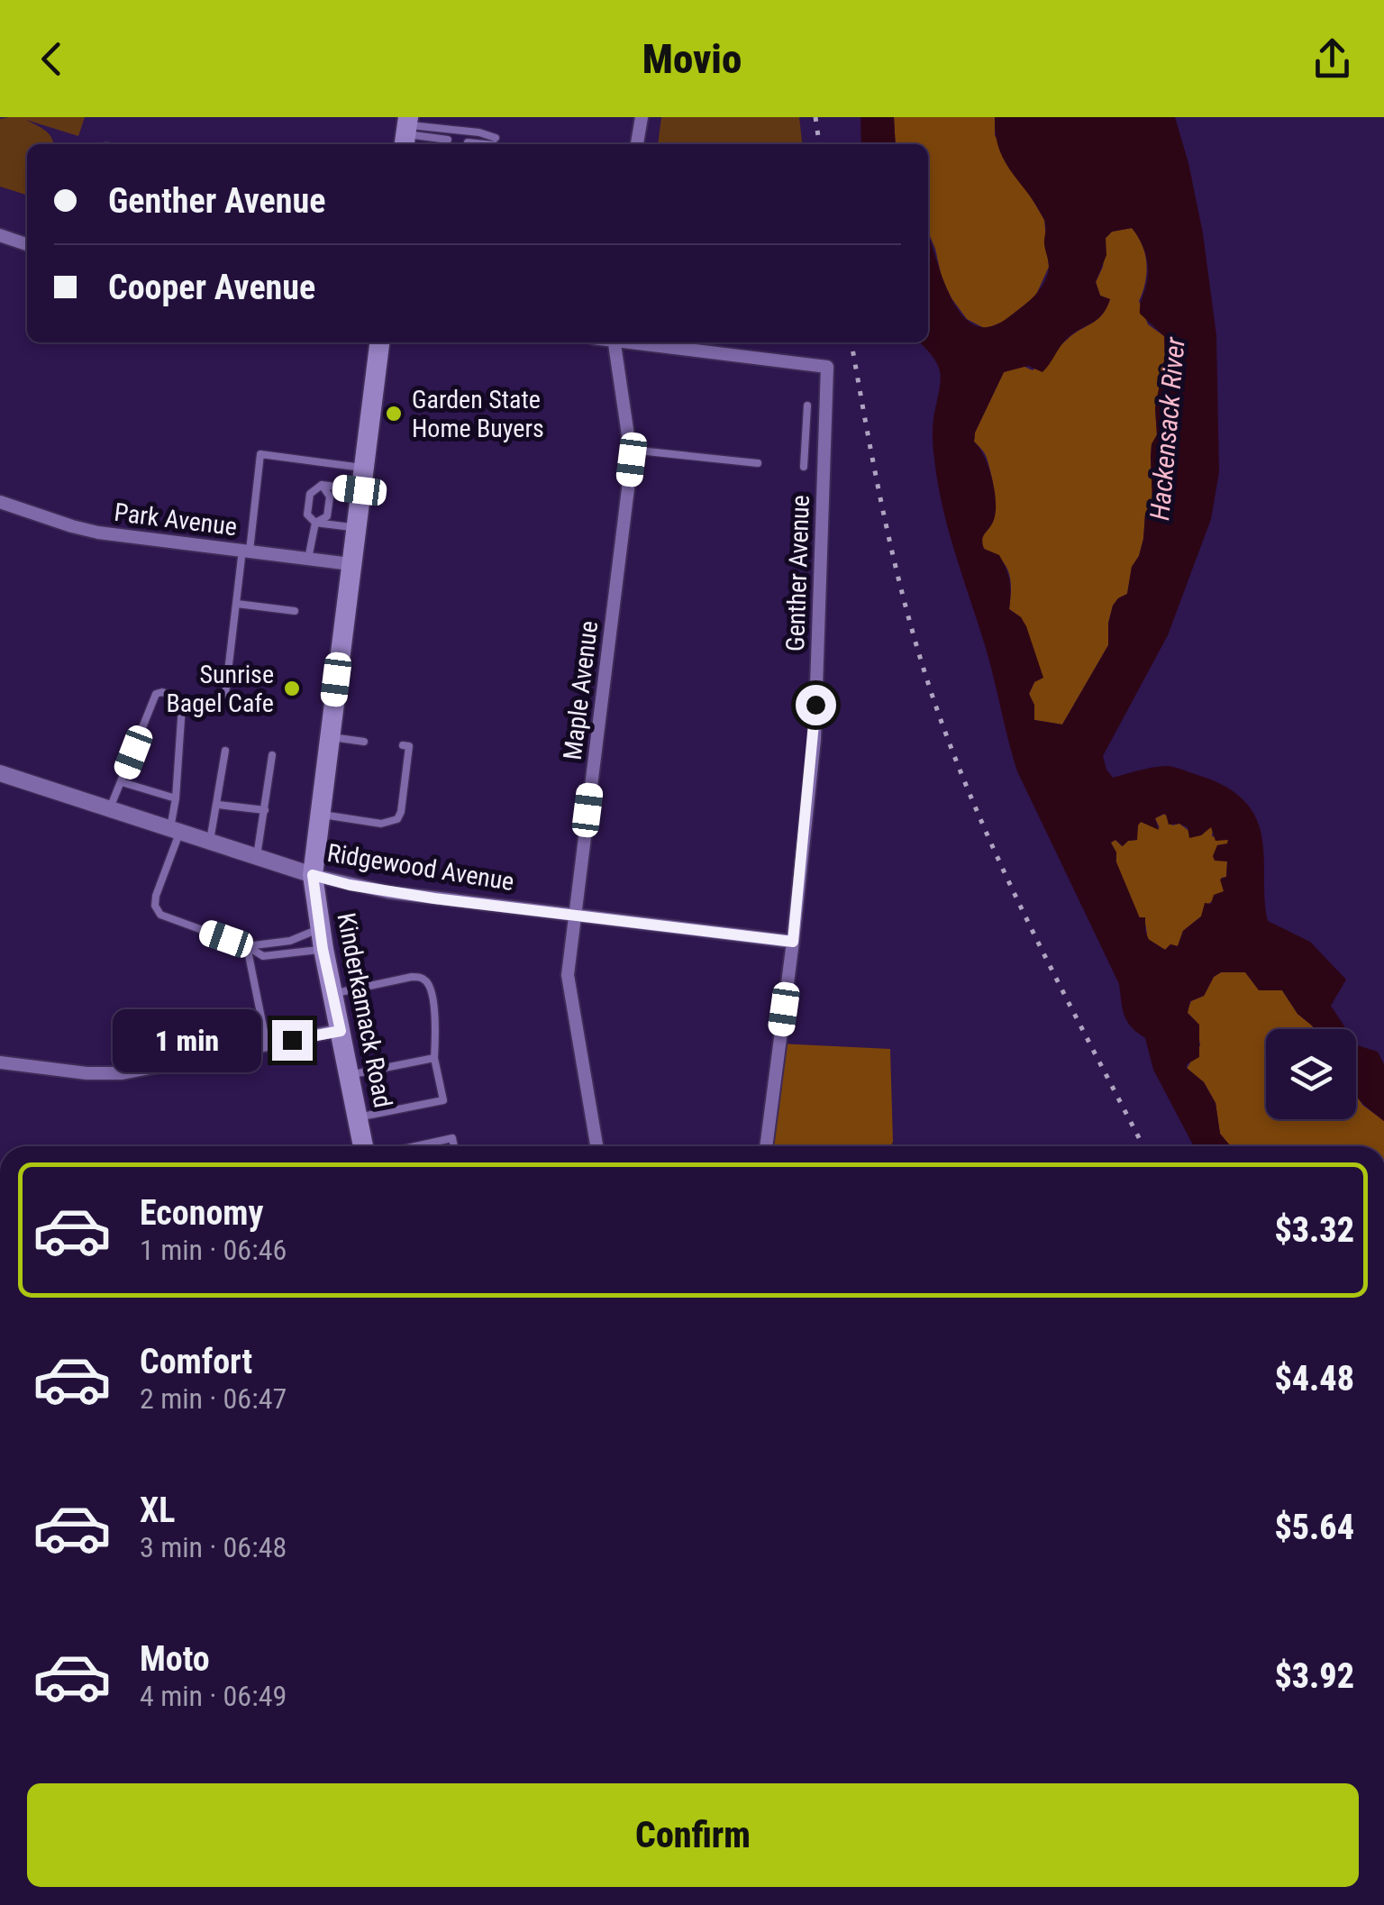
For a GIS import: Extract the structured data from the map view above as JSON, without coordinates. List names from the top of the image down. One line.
{"streets":{"main road":["Kinderkamack Road"],"street":["Park Avenue","Genther Avenue","Maple Avenue","Ridgewood Avenue"]},"crossings":[["Park Avenue","Kinderkamack Road"],["Genther Avenue","Ridgewood Avenue"],["Maple Avenue","Ridgewood Avenue"],["Ridgewood Avenue","Kinderkamack Road"]],"water":["Hackensack River"],"places":["Garden State Home Buyers","Sunrise Bagel Cafe"],"page":{"header":"Movio","banner":["Genther Avenue","Cooper Avenue"],"bubble":"1 min","list":[{"name":"Economy","note":"1 min · 06:46","value":"$3.32"},{"name":"Comfort","note":"2 min · 06:47","value":"$4.48"},{"name":"XL","note":"3 min · 06:48","value":"$5.64"},{"name":"Moto","note":"4 min · 06:49","value":"$3.92"}],"buttons":"Confirm"}}
